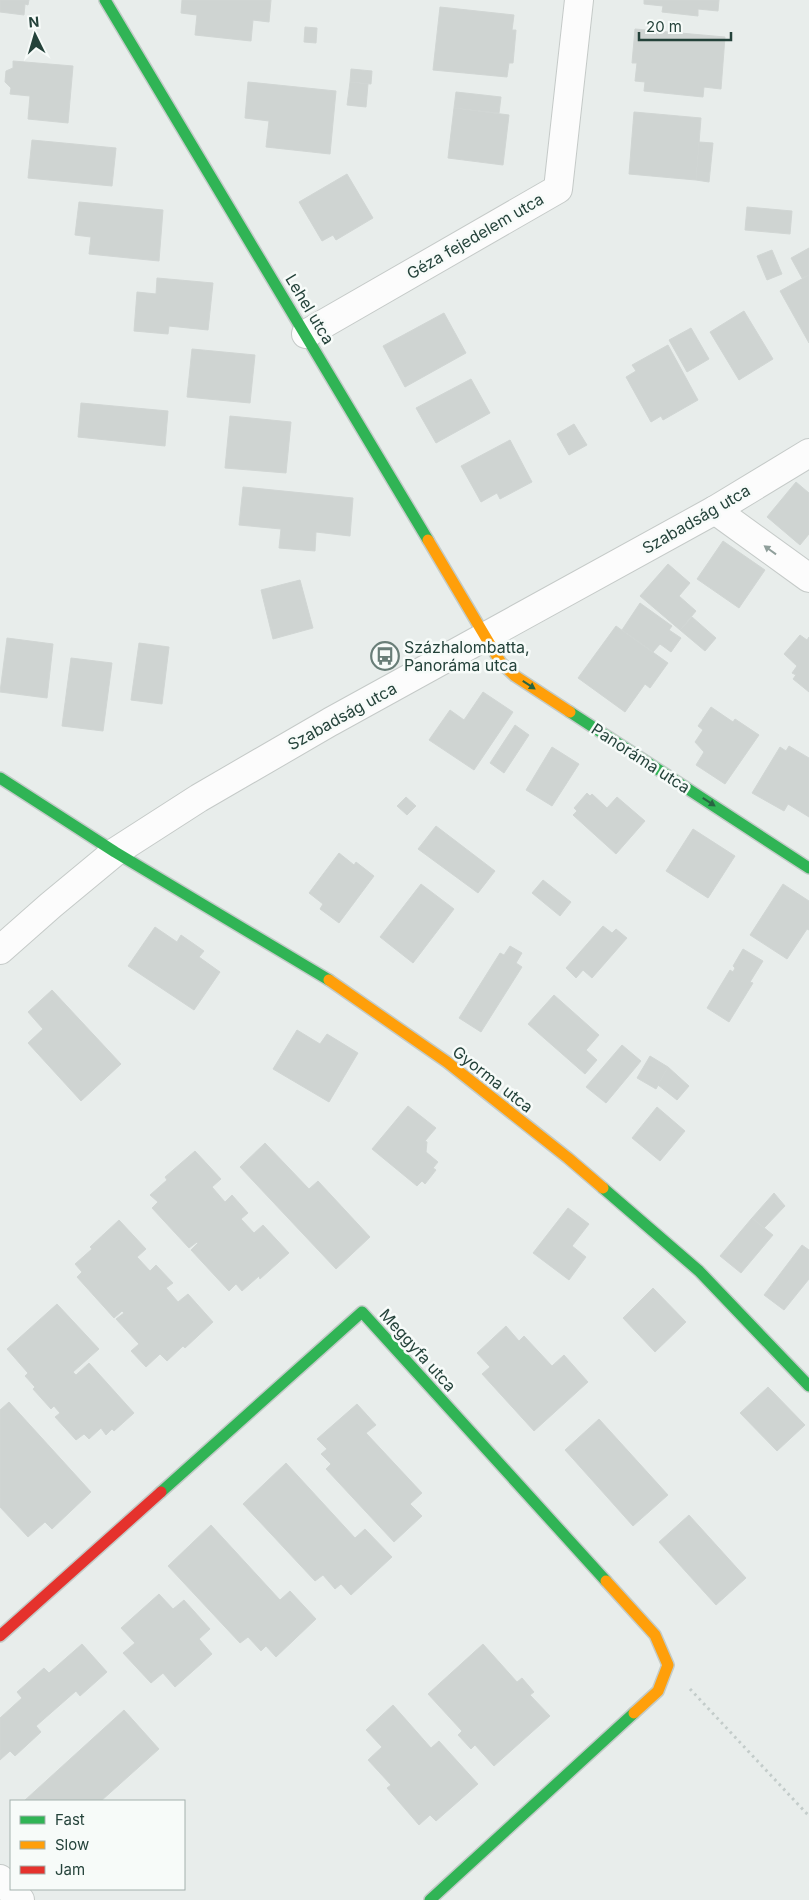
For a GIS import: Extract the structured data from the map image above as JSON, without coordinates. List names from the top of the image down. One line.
{"streets":{"street":["Géza fejedelem utca","Lehel utca","Szabadság utca","Panoráma utca","Gyorma utca","Meggyfa utca"]},"crossings":[["Géza fejedelem utca","Lehel utca"],["Lehel utca","Szabadság utca"],["Lehel utca","Panoráma utca"],["Szabadság utca","Panoráma utca"],["Szabadság utca","Gyorma utca"]],"one_way":["Panoráma utca"],"places":{"bus stop":["Százhalombatta, Panoráma utca"]},"legend":["Fast","Slow","Jam"],"scale_bar":"20 m","north":"top"}
